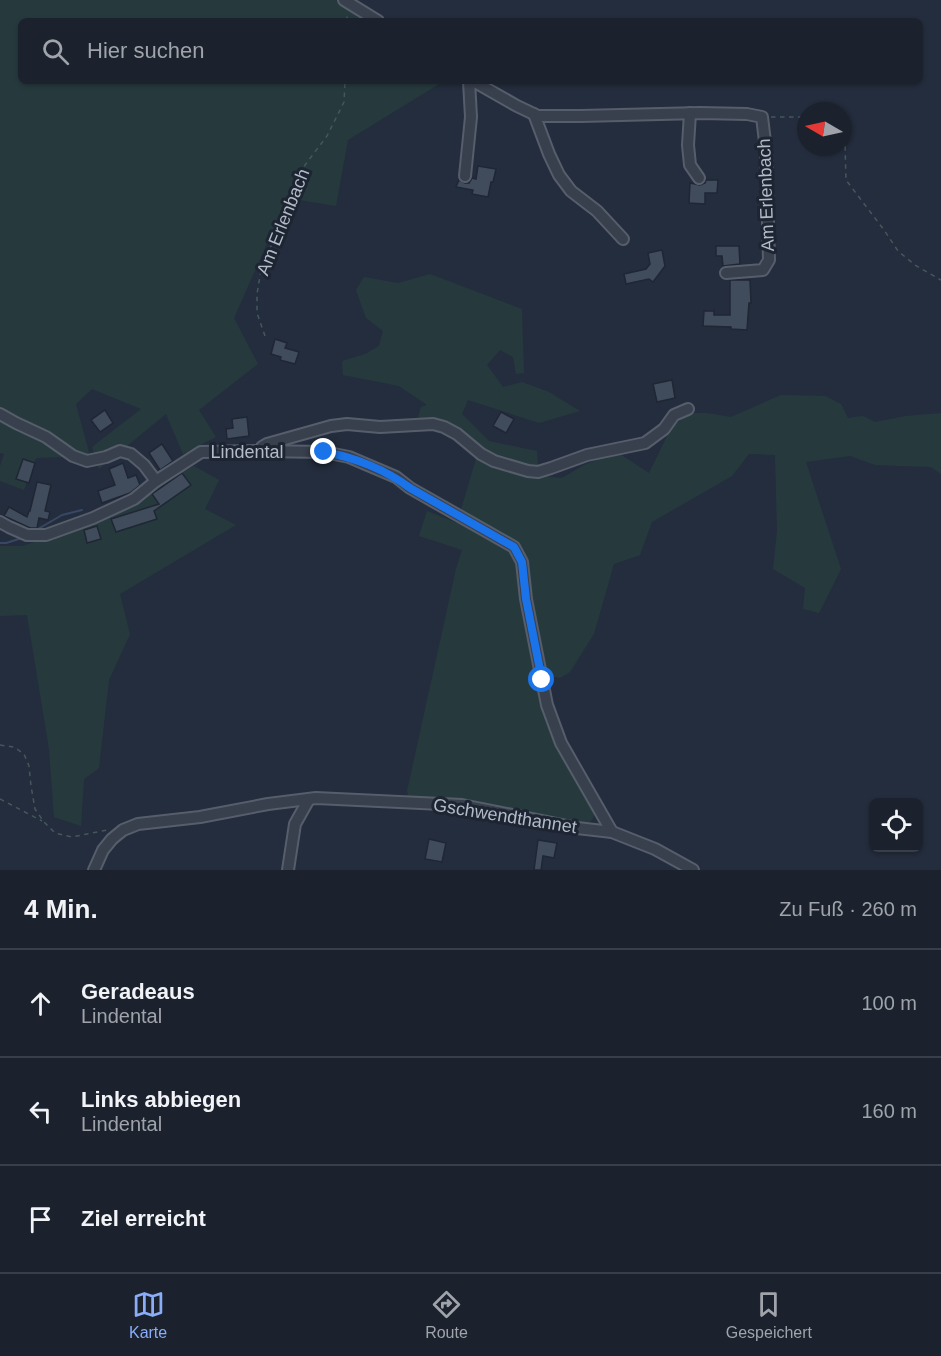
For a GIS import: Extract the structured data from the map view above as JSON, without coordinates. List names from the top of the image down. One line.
{"streets":{"street":["Am Erlenbach","Lindental","Gschwendthannet"]},"crossings":[["Lindental","Gschwendthannet"]],"north":"left","page":{"search":"Hier suchen","heading":["4 Min.","Zu Fuß · 260 m"],"list":[["Geradeaus","Lindental","100 m"],["Links abbiegen","Lindental","160 m"],"Ziel erreicht"],"nav":["Karte","Route","Gespeichert"]}}
